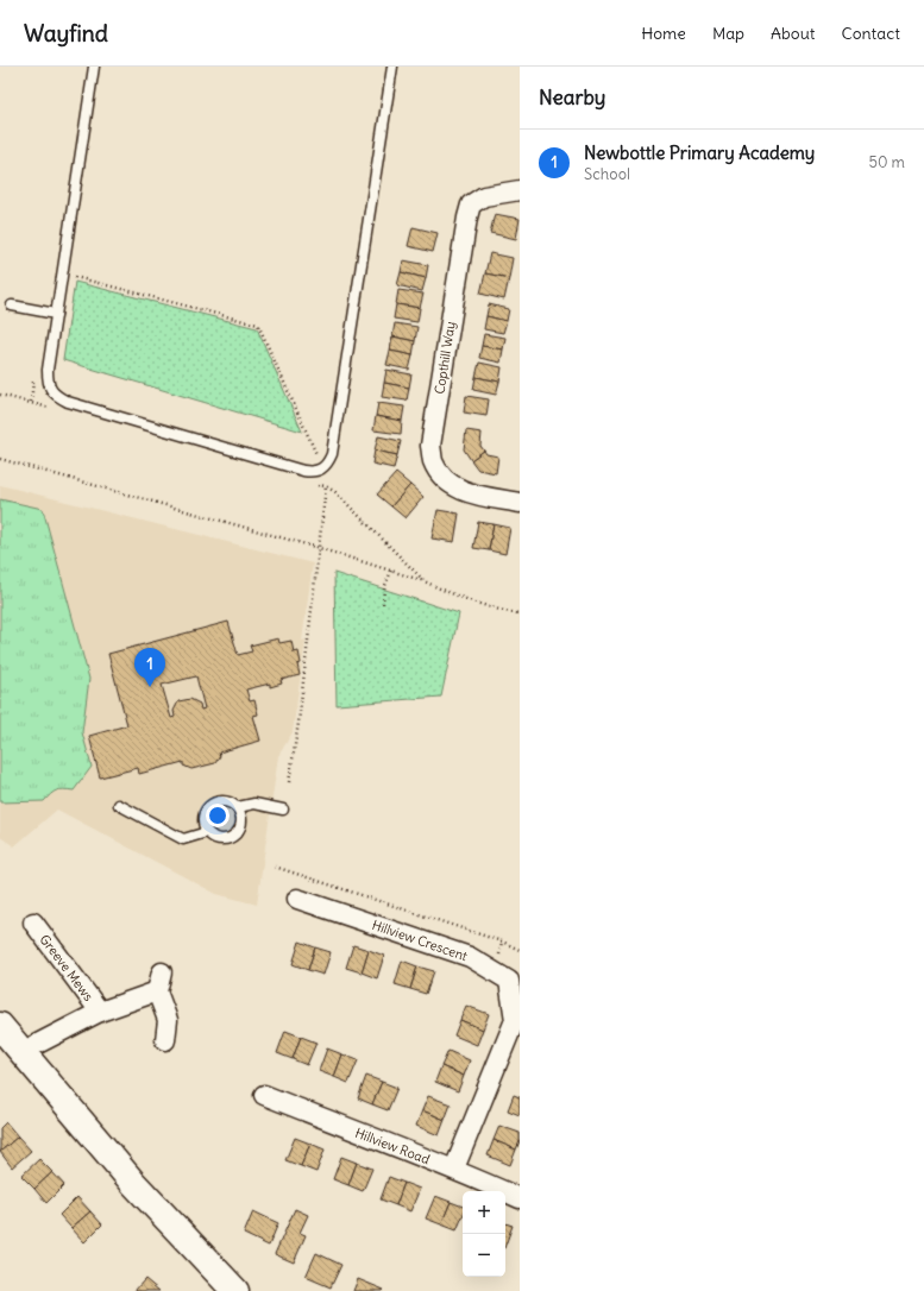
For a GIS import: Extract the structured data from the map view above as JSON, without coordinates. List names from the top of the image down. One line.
{"streets":{"street":["Copthill Way","Hillview Crescent","Greeve Mews","Hillview Road"]},"crossings":[["Hillview Crescent","Hillview Road"]],"page":{"header":"Wayfind","nav":["Home","Map","About","Contact"],"heading":"Nearby","list":[{"mark":"1","name":"Newbottle Primary Academy","note":"School","value":"50 m"}],"pins":"1","map_buttons":["+","−"]}}
